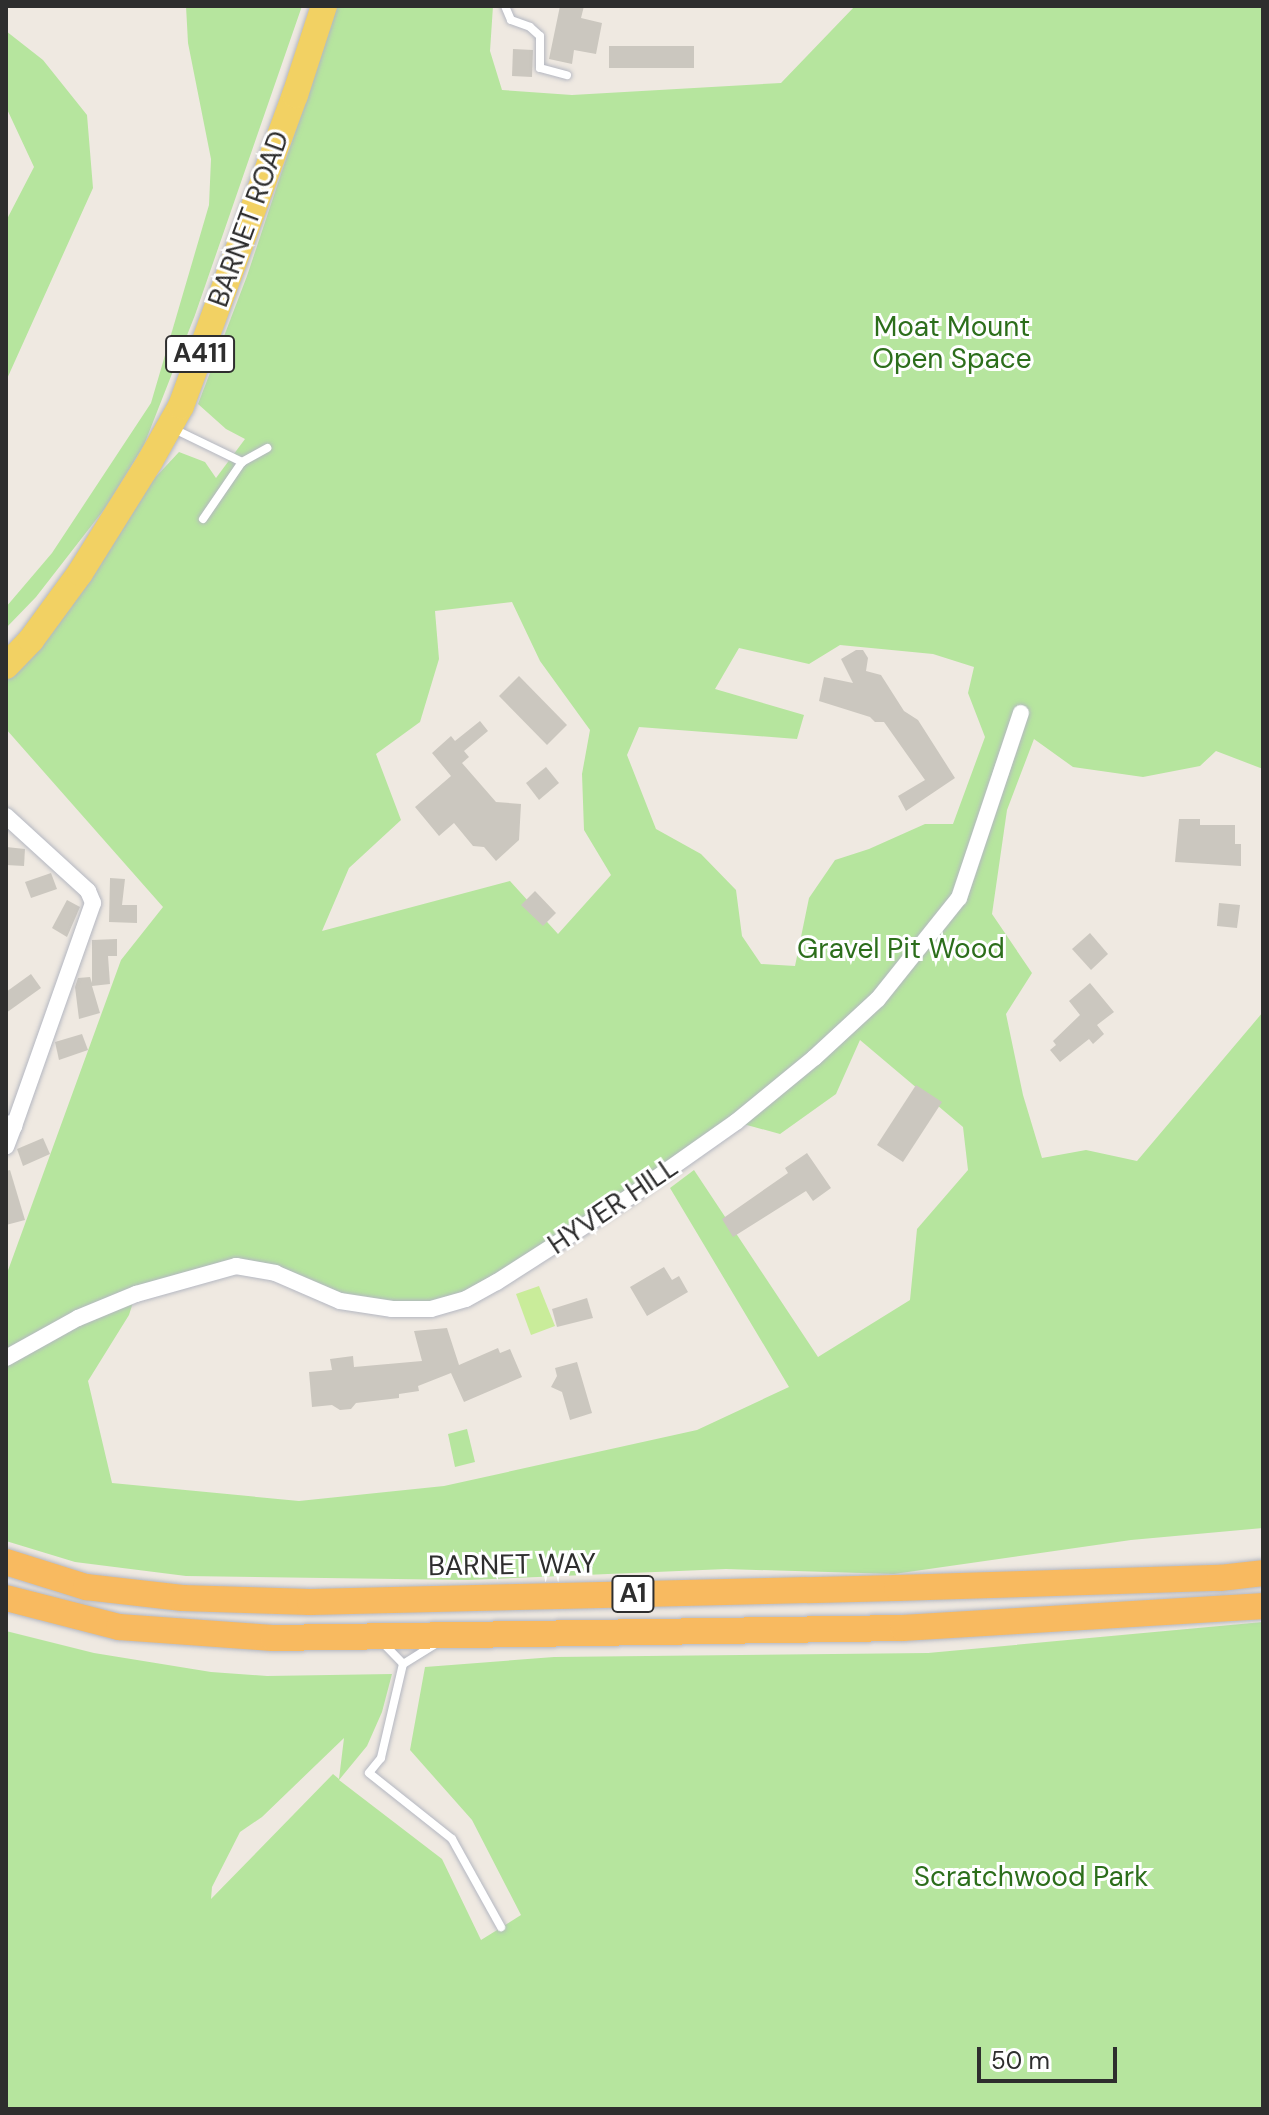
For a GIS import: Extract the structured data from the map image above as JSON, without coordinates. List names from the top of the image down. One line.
{"streets":{"highway":["BARNET WAY","A1"],"main road":["BARNET ROAD","A411"],"street":["HYVER HILL"]},"parks":["Moat Mount Open Space","Gravel Pit Wood","Scratchwood Park"],"scale_bar":"50 m"}
